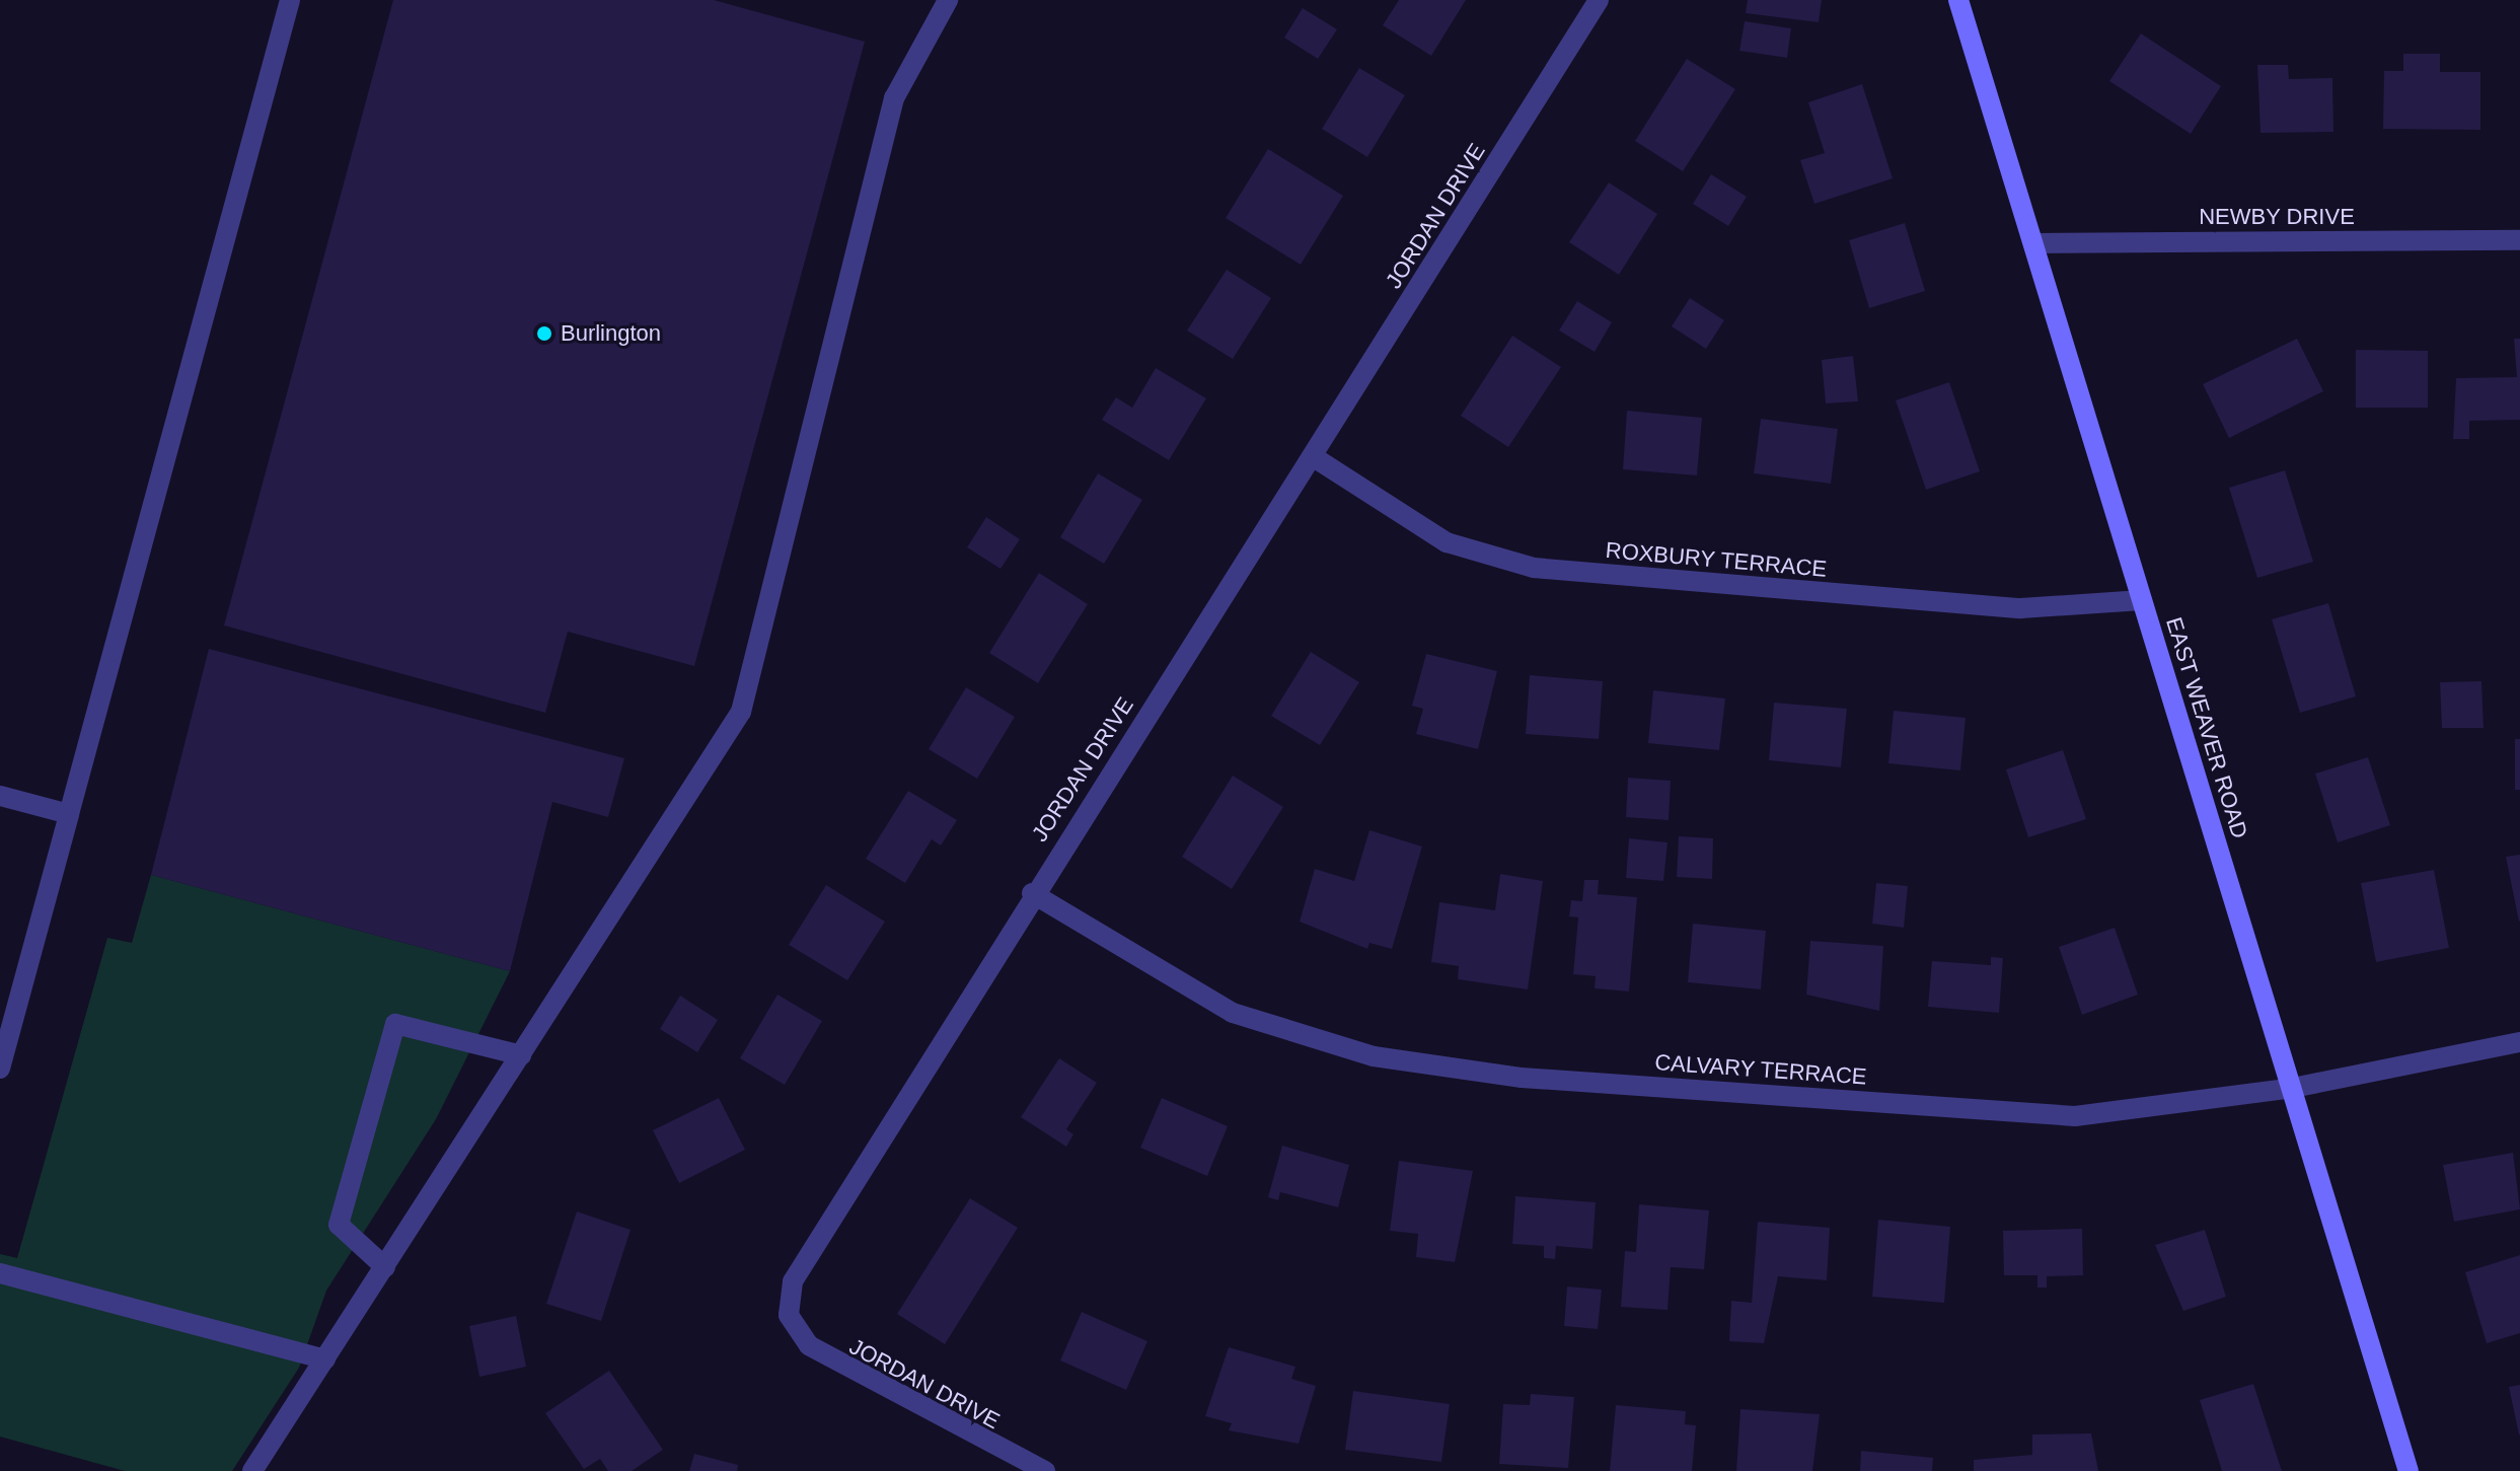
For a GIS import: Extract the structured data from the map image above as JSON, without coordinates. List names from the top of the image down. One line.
{"streets":{"street":["JORDAN DRIVE","NEWBY DRIVE","ROXBURY TERRACE","EAST WEAVER ROAD","CALVARY TERRACE"]},"crossings":[["JORDAN DRIVE","ROXBURY TERRACE"],["JORDAN DRIVE","CALVARY TERRACE"],["NEWBY DRIVE","EAST WEAVER ROAD"],["ROXBURY TERRACE","EAST WEAVER ROAD"],["EAST WEAVER ROAD","CALVARY TERRACE"]],"places":["Burlington"]}
